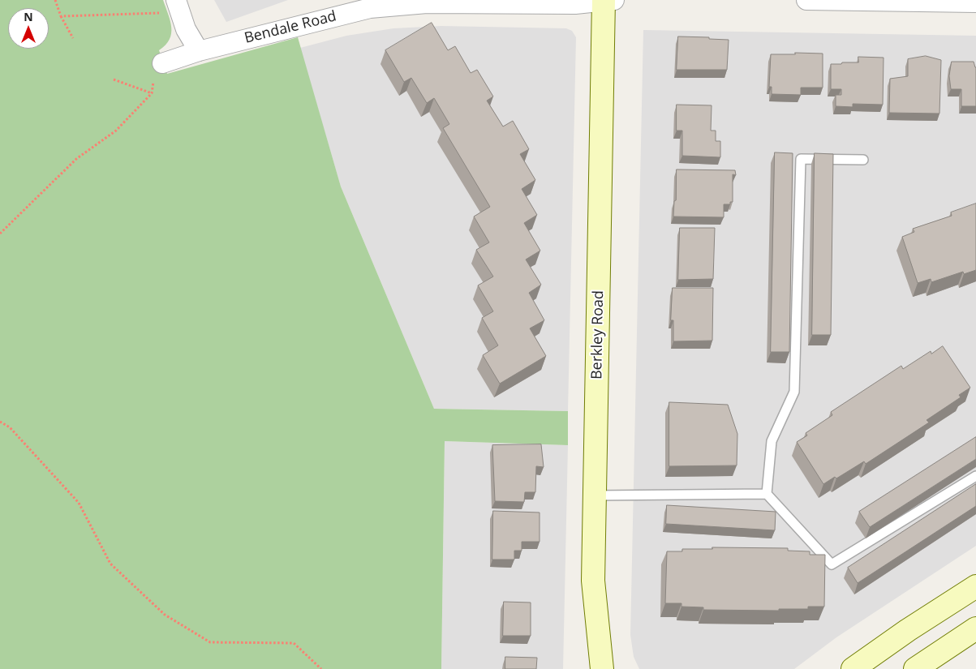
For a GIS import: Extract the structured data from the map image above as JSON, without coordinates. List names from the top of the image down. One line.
{"streets":{"street":["Bendale Road","Berkley Road"]},"crossings":[["Bendale Road","Berkley Road"]],"north":"top"}
